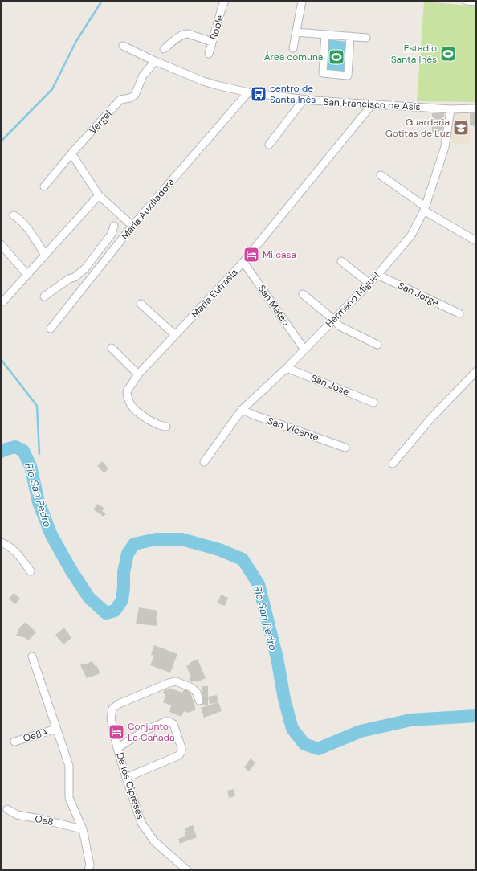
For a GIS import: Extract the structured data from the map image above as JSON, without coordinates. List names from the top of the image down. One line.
{"streets":{"street":["Roble","San Francisco de Asís","Vergel","María Auxiliadora","María Eufrasia","San Jorge","Hermano Miguel","San Mateo","San Jose","San Vicente","Oe8A","De los Cipreses","Oe8"]},"crossings":[["San Francisco de Asís","Vergel"],["San Francisco de Asís","María Auxiliadora"],["San Francisco de Asís","María Eufrasia"],["San Francisco de Asís","Hermano Miguel"],["María Eufrasia","San Mateo"],["San Jorge","Hermano Miguel"],["Hermano Miguel","San Mateo"],["Hermano Miguel","San Jose"],["Hermano Miguel","San Vicente"]],"water":["Río San Pedro"],"places":{"sports":["Estadio Santa Inés","Área comunal"],"bus stop":["centro de Santa Inés"],"school or university":["Guarderia Gotitas de Luz"],"hotel":["Mi casa","Conjunto La Cañada"]}}
